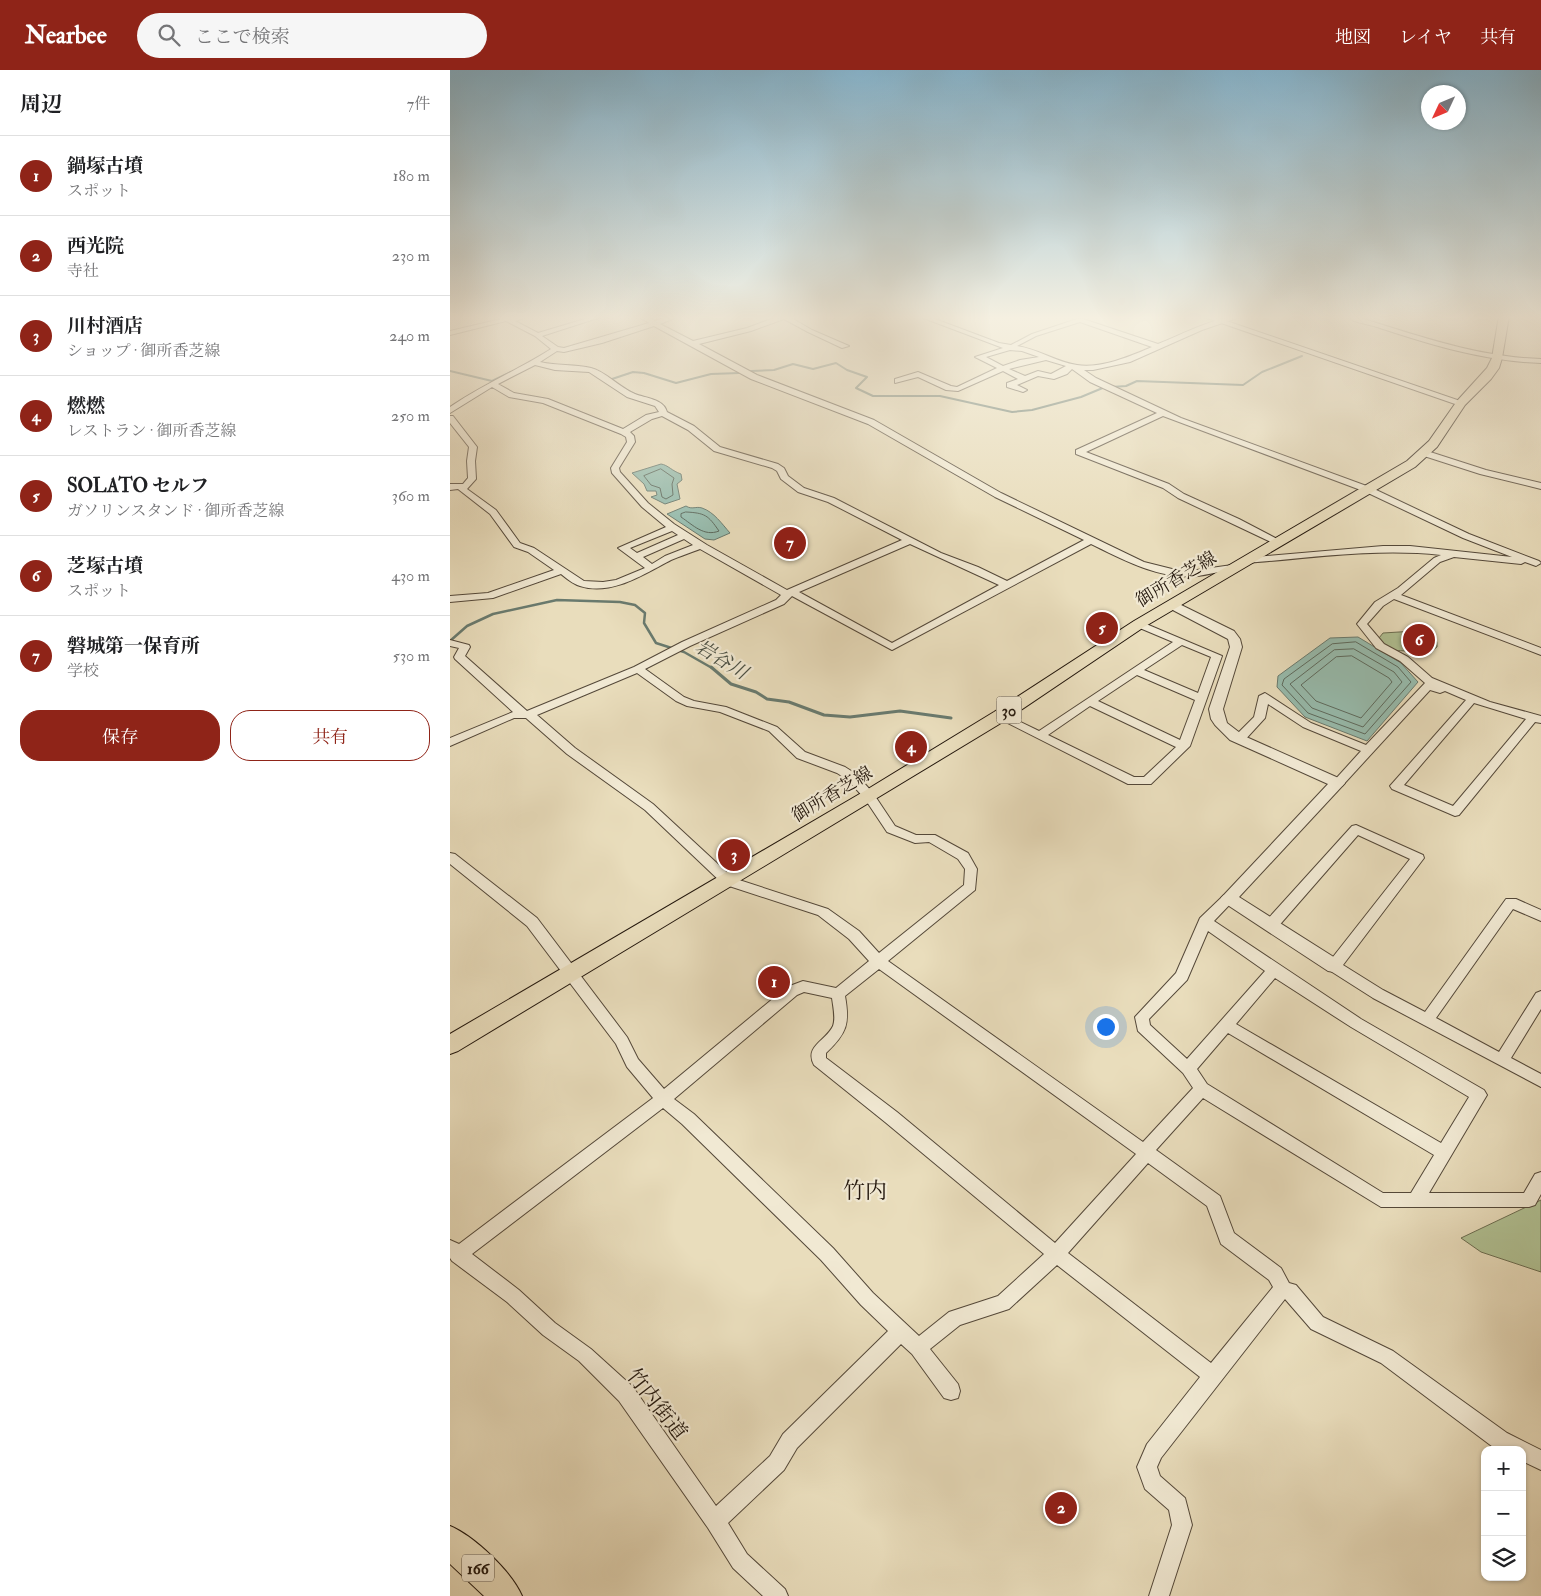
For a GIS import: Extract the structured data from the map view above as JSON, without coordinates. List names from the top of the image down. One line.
{"streets":{"highway":["166"],"main road":["御所香芝線","30"],"street":["竹内街道"]},"districts":["竹内"],"water":["岩谷川"],"north":"bottom left","page":{"header":"Nearbee","search":"ここで検索","nav":["地図","レイヤ","共有"],"heading":["周辺","7件"],"list":[{"mark":"1","name":"鍋塚古墳","note":"スポット","value":"180 m"},{"mark":"2","name":"西光院","note":"寺社","value":"230 m"},{"mark":"3","name":"川村酒店","note":"ショップ · 御所香芝線","value":"240 m"},{"mark":"4","name":"燃燃","note":"レストラン · 御所香芝線","value":"250 m"},{"mark":"5","name":"SOLATO セルフ","note":"ガソリンスタンド · 御所香芝線","value":"360 m"},{"mark":"6","name":"芝塚古墳","note":"スポット","value":"430 m"},{"mark":"7","name":"磐城第一保育所","note":"学校","value":"530 m"}],"pins":["7","5","6","4","3","1","2"],"buttons":["保存","共有"],"map_buttons":["+","−"]}}
